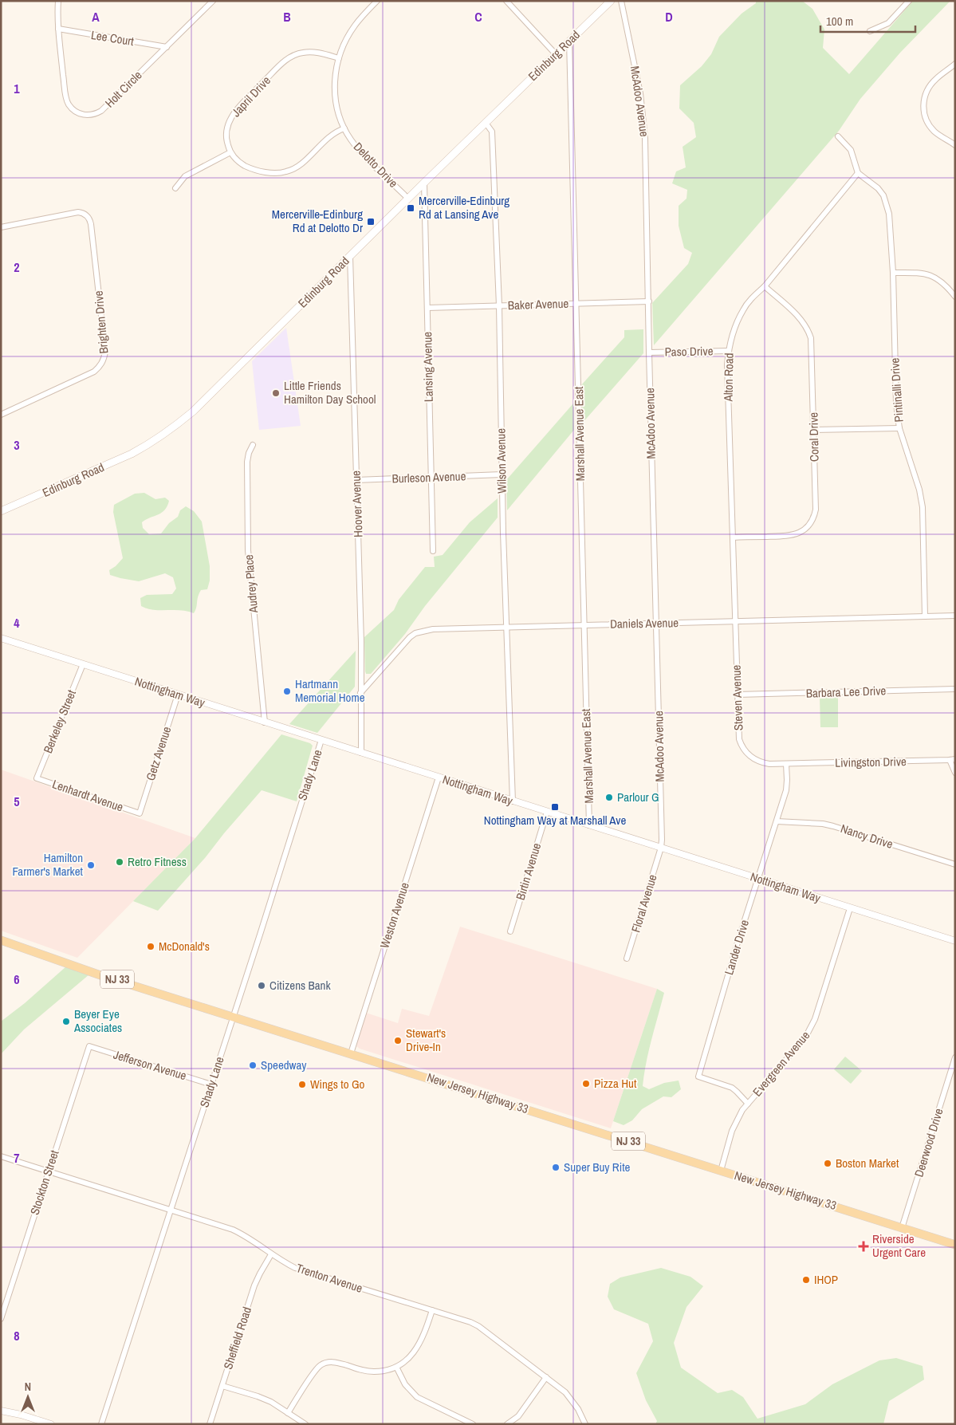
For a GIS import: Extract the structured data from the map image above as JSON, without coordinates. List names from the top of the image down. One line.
{"streets":{"main road":["Edinburg Road","NJ 33","New Jersey Highway 33"],"street":["Lee Court","Holt Circle","Japril Drive","McAdoo Avenue","Delotto Drive","Baker Avenue","Brighten Drive","Paso Drive","Lansing Avenue","Alton Road","Pintinalli Drive","Marshall Avenue East","Coral Drive","Wilson Avenue","Burleson Avenue","Hoover Avenue","Audrey Place","Daniels Avenue","Nottingham Way","Barbara Lee Drive","Steven Avenue","Berkeley Street","Getz Avenue","Livingston Drive","Shady Lane","Lenhardt Avenue","Nancy Drive","Birtin Avenue","Floral Avenue","Weston Avenue","Lander Drive","Evergreen Avenue","Jefferson Avenue","Deerwood Drive","Stockton Street","Trenton Avenue","Sheffield Road"]},"crossings":[["Lee Court","Holt Circle"],["Edinburg Road","Delotto Drive"],["Edinburg Road","Lansing Avenue"],["Edinburg Road","Marshall Avenue East"],["Edinburg Road","Wilson Avenue"],["Edinburg Road","Hoover Avenue"],["Japril Drive","Delotto Drive"],["McAdoo Avenue","Baker Avenue"],["McAdoo Avenue","Paso Drive"],["McAdoo Avenue","Daniels Avenue"],["McAdoo Avenue","Nottingham Way"],["McAdoo Avenue","Floral Avenue"],["Baker Avenue","Lansing Avenue"],["Baker Avenue","Marshall Avenue East"],["Baker Avenue","Wilson Avenue"],["Paso Drive","Alton Road"],["Lansing Avenue","Burleson Avenue"],["Alton Road","Pintinalli Drive"],["Alton Road","Coral Drive"],["Alton Road","Daniels Avenue"],["Alton Road","Steven Avenue"],["Pintinalli Drive","Daniels Avenue"],["Marshall Avenue East","Daniels Avenue"],["Marshall Avenue East","Nottingham Way"],["Wilson Avenue","Burleson Avenue"],["Wilson Avenue","Daniels Avenue"],["Wilson Avenue","Nottingham Way"],["Burleson Avenue","Hoover Avenue"],["Hoover Avenue","Daniels Avenue"],["Hoover Avenue","Nottingham Way"],["Audrey Place","Nottingham Way"],["Daniels Avenue","Steven Avenue"],["Nottingham Way","Berkeley Street"],["Nottingham Way","Getz Avenue"],["Nottingham Way","Shady Lane"],["Nottingham Way","Birtin Avenue"],["Nottingham Way","Floral Avenue"],["Nottingham Way","Weston Avenue"],["Nottingham Way","Lander Drive"],["Nottingham Way","Evergreen Avenue"],["Barbara Lee Drive","Steven Avenue"],["Steven Avenue","Livingston Drive"],["Steven Avenue","Lander Drive"],["Berkeley Street","Lenhardt Avenue"],["Getz Avenue","Lenhardt Avenue"],["Livingston Drive","Lander Drive"],["Shady Lane","Jefferson Avenue"],["Shady Lane","New Jersey Highway 33"],["Shady Lane","Trenton Avenue"],["Nancy Drive","Lander Drive"],["Weston Avenue","New Jersey Highway 33"],["Lander Drive","Evergreen Avenue"],["Evergreen Avenue","New Jersey Highway 33"],["Jefferson Avenue","Stockton Street"],["New Jersey Highway 33","Deerwood Drive"],["Stockton Street","Trenton Avenue"],["Trenton Avenue","Sheffield Road"]],"places":{"transit":["Mercerville-Edinburg Rd at Lansing Ave","Mercerville-Edinburg Rd at Delotto Dr","Nottingham Way at Marshall Ave"],"other":["Little Friends Hamilton Day School","Hartmann Memorial Home","Parlour G","Retro Fitness","Hamilton Farmer's Market","McDonald's","Citizens Bank","Beyer Eye Associates","Stewart's Drive-In","Speedway","Pizza Hut","Wings to Go","Boston Market","Super Buy Rite","IHOP"],"health":["Riverside Urgent Care"]},"scale_bar":"100 m","north":"top","grid":{"columns":["A","B","C","D"],"rows":["1","2","3","4","5","6","7","8"]}}
